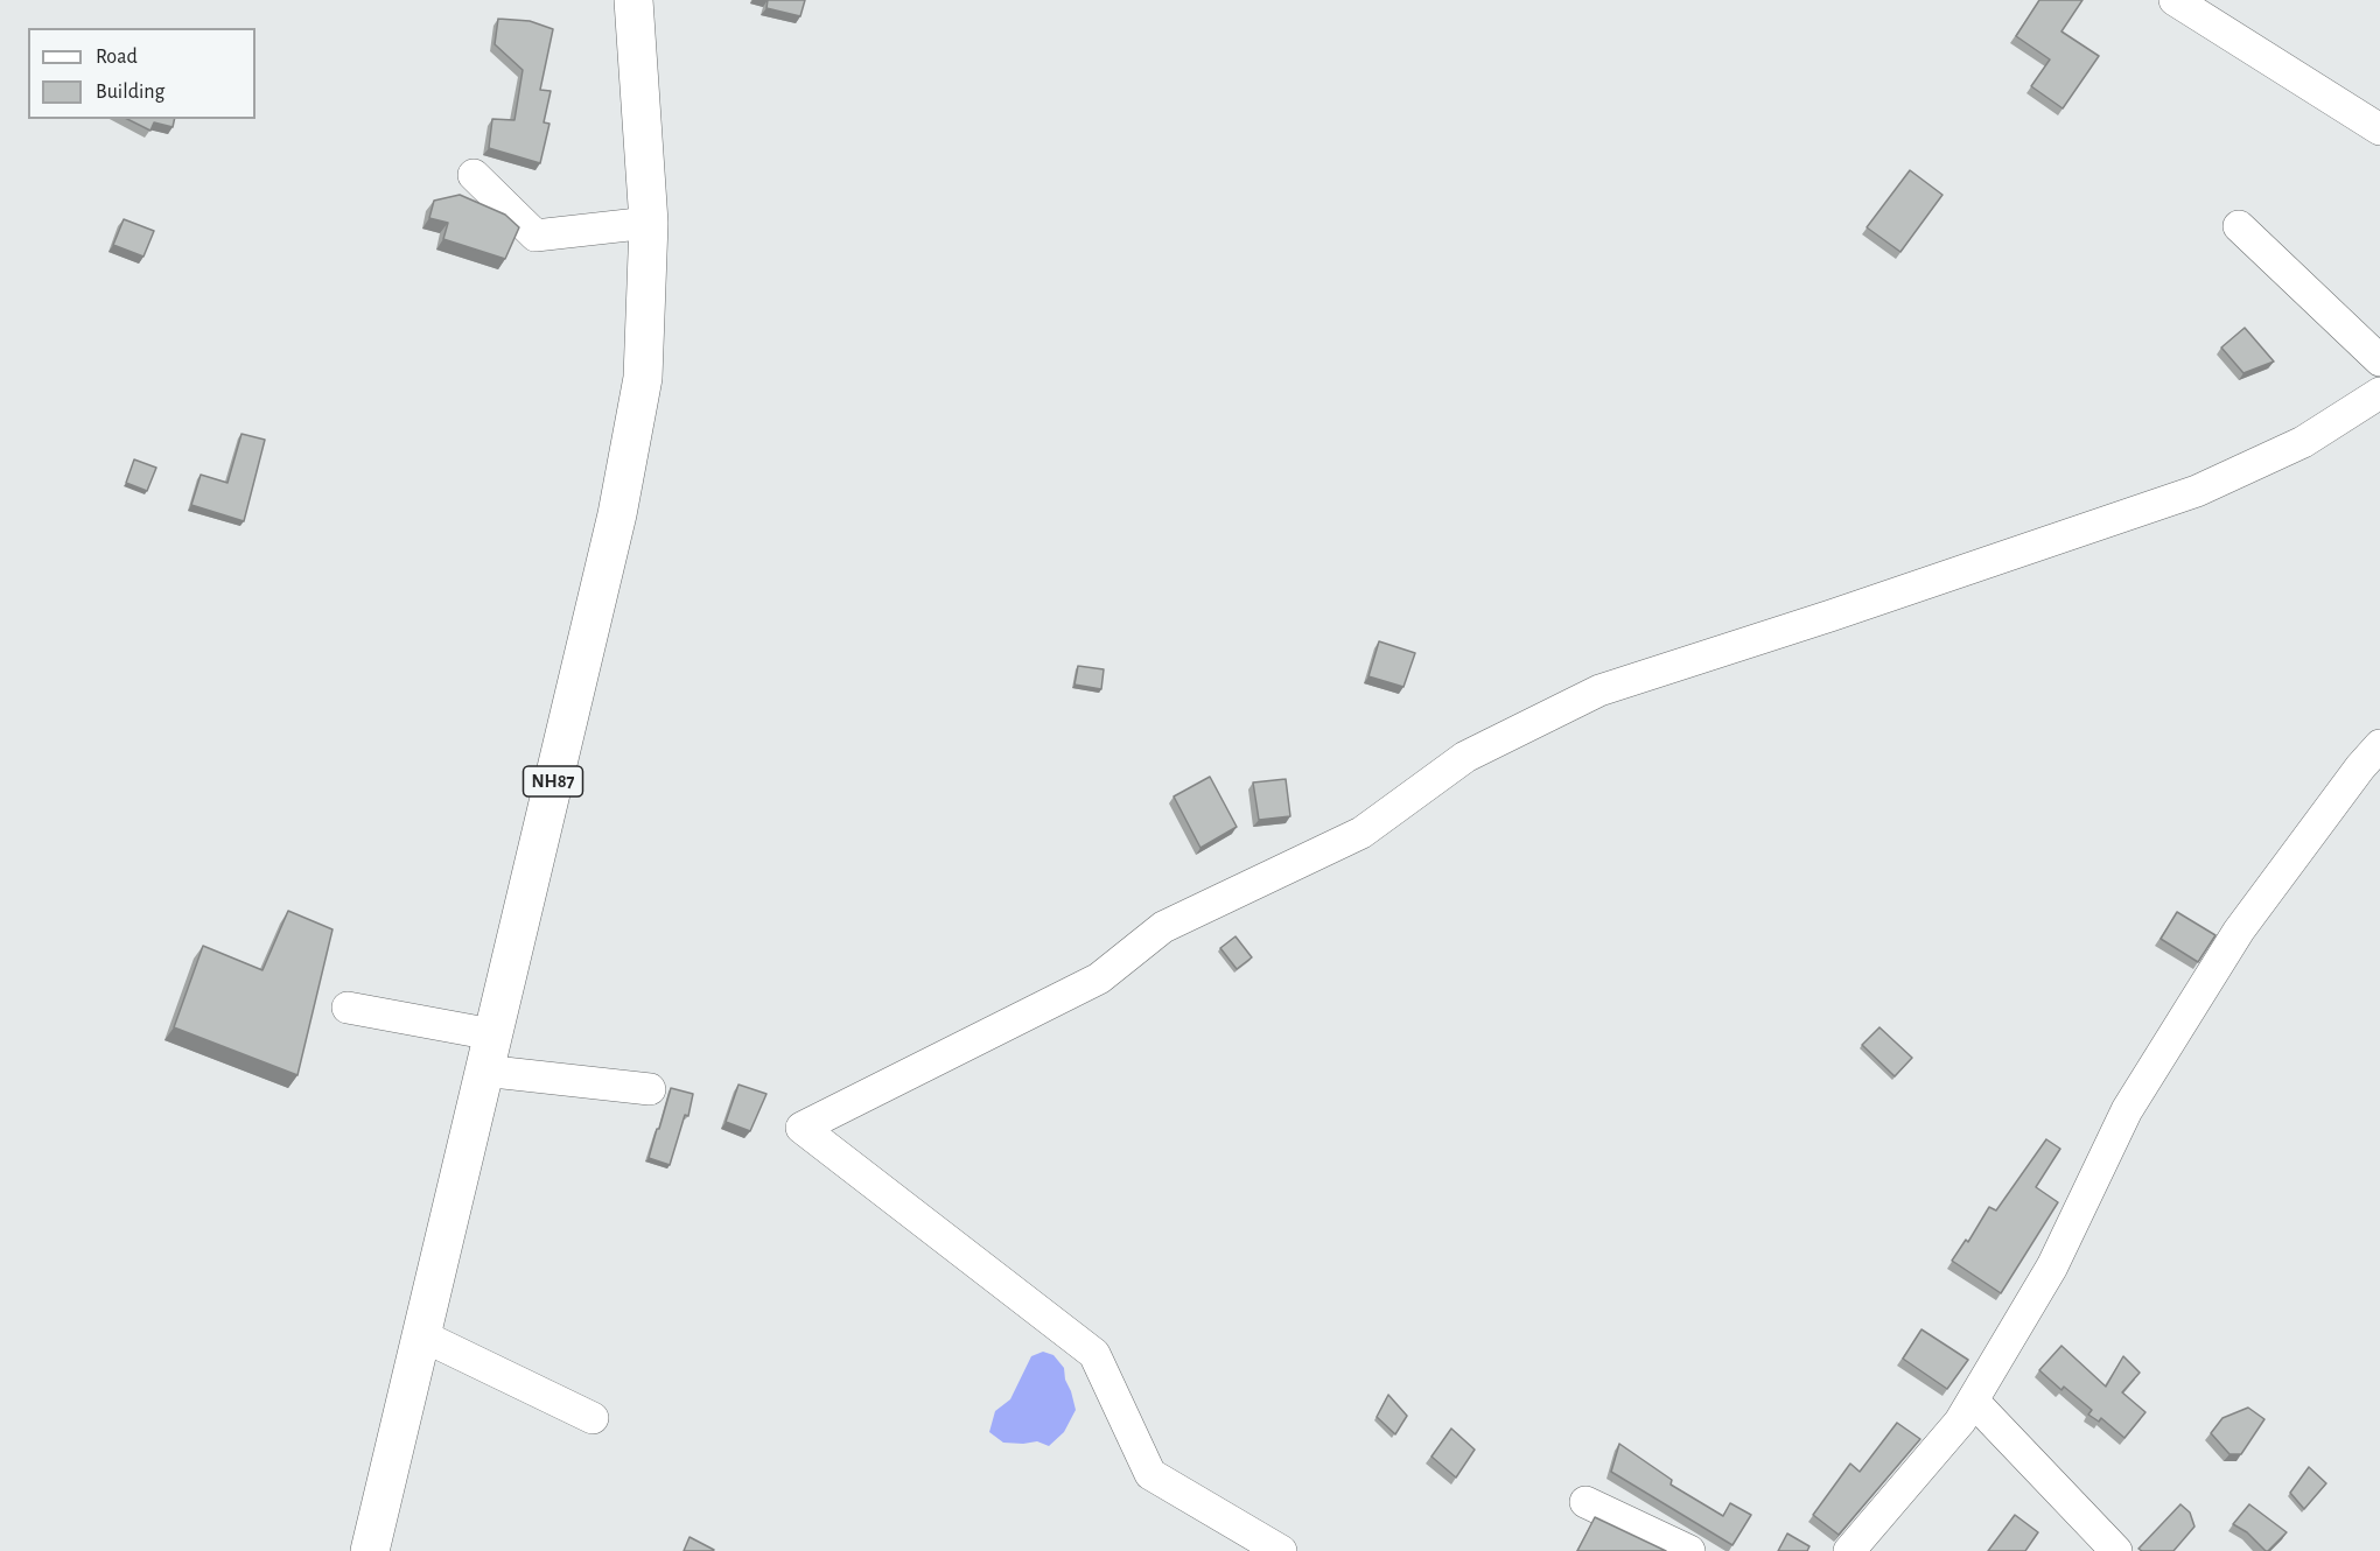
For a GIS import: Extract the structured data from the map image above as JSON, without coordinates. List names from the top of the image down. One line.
{"streets":{"highway":["NH87"]},"legend":["Road","Building"]}
